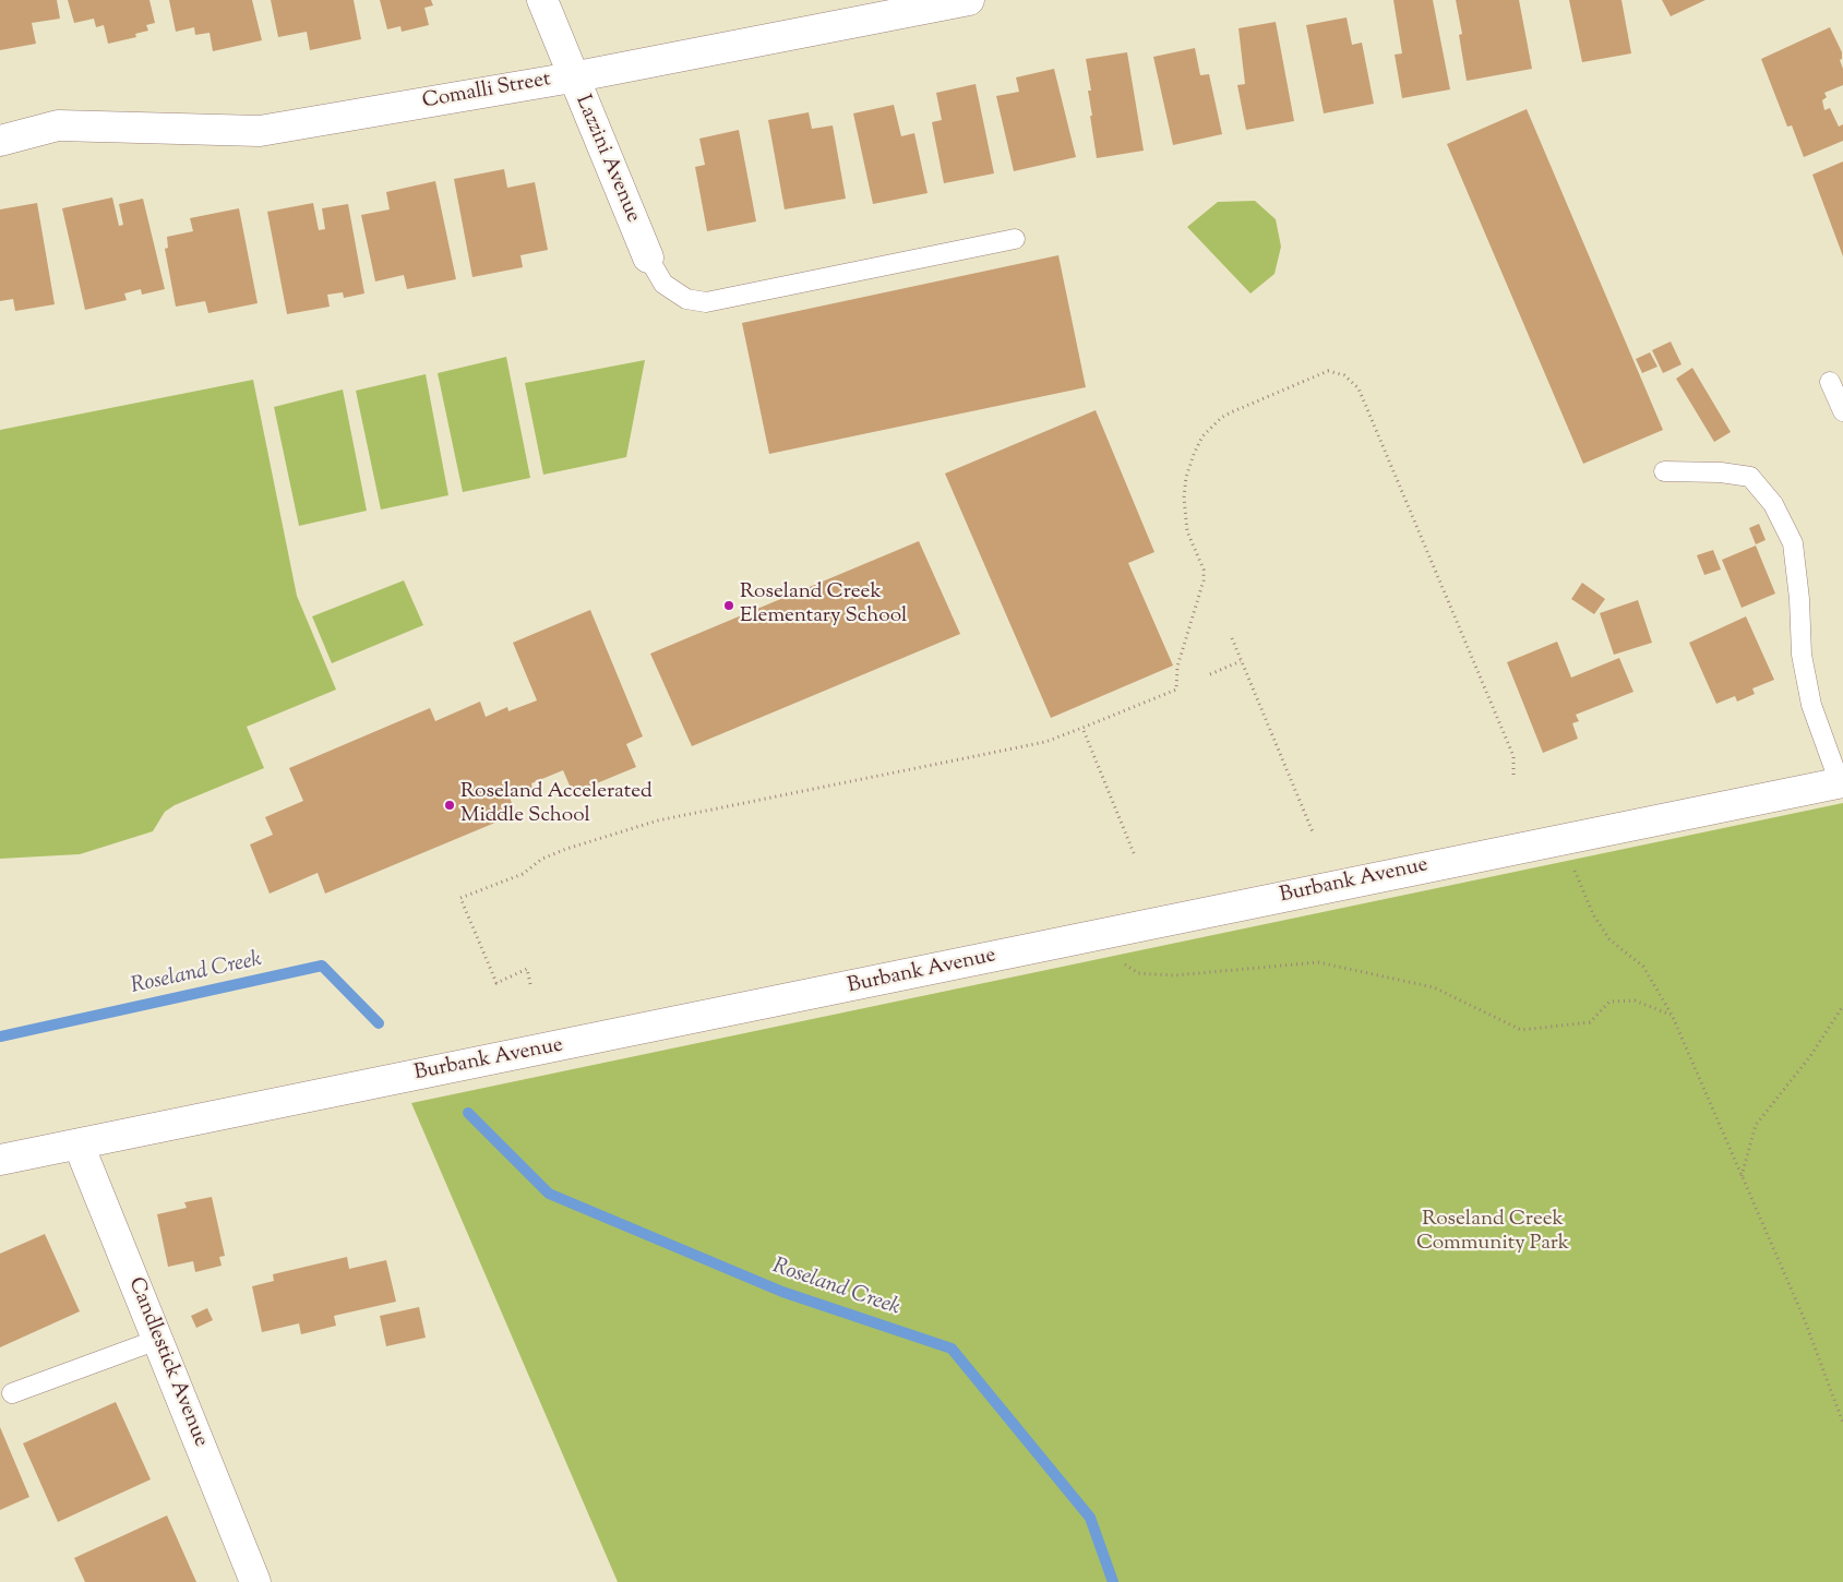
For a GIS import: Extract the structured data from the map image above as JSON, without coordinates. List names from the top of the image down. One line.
{"streets":{"street":["Comalli Street","Lazzini Avenue","Burbank Avenue","Candlestick Avenue"]},"crossings":[["Comalli Street","Lazzini Avenue"],["Burbank Avenue","Candlestick Avenue"]],"water":["Roseland Creek"],"parks":["Roseland Creek Community Park"],"places":["Roseland Creek Elementary School","Roseland Accelerated Middle School"]}
